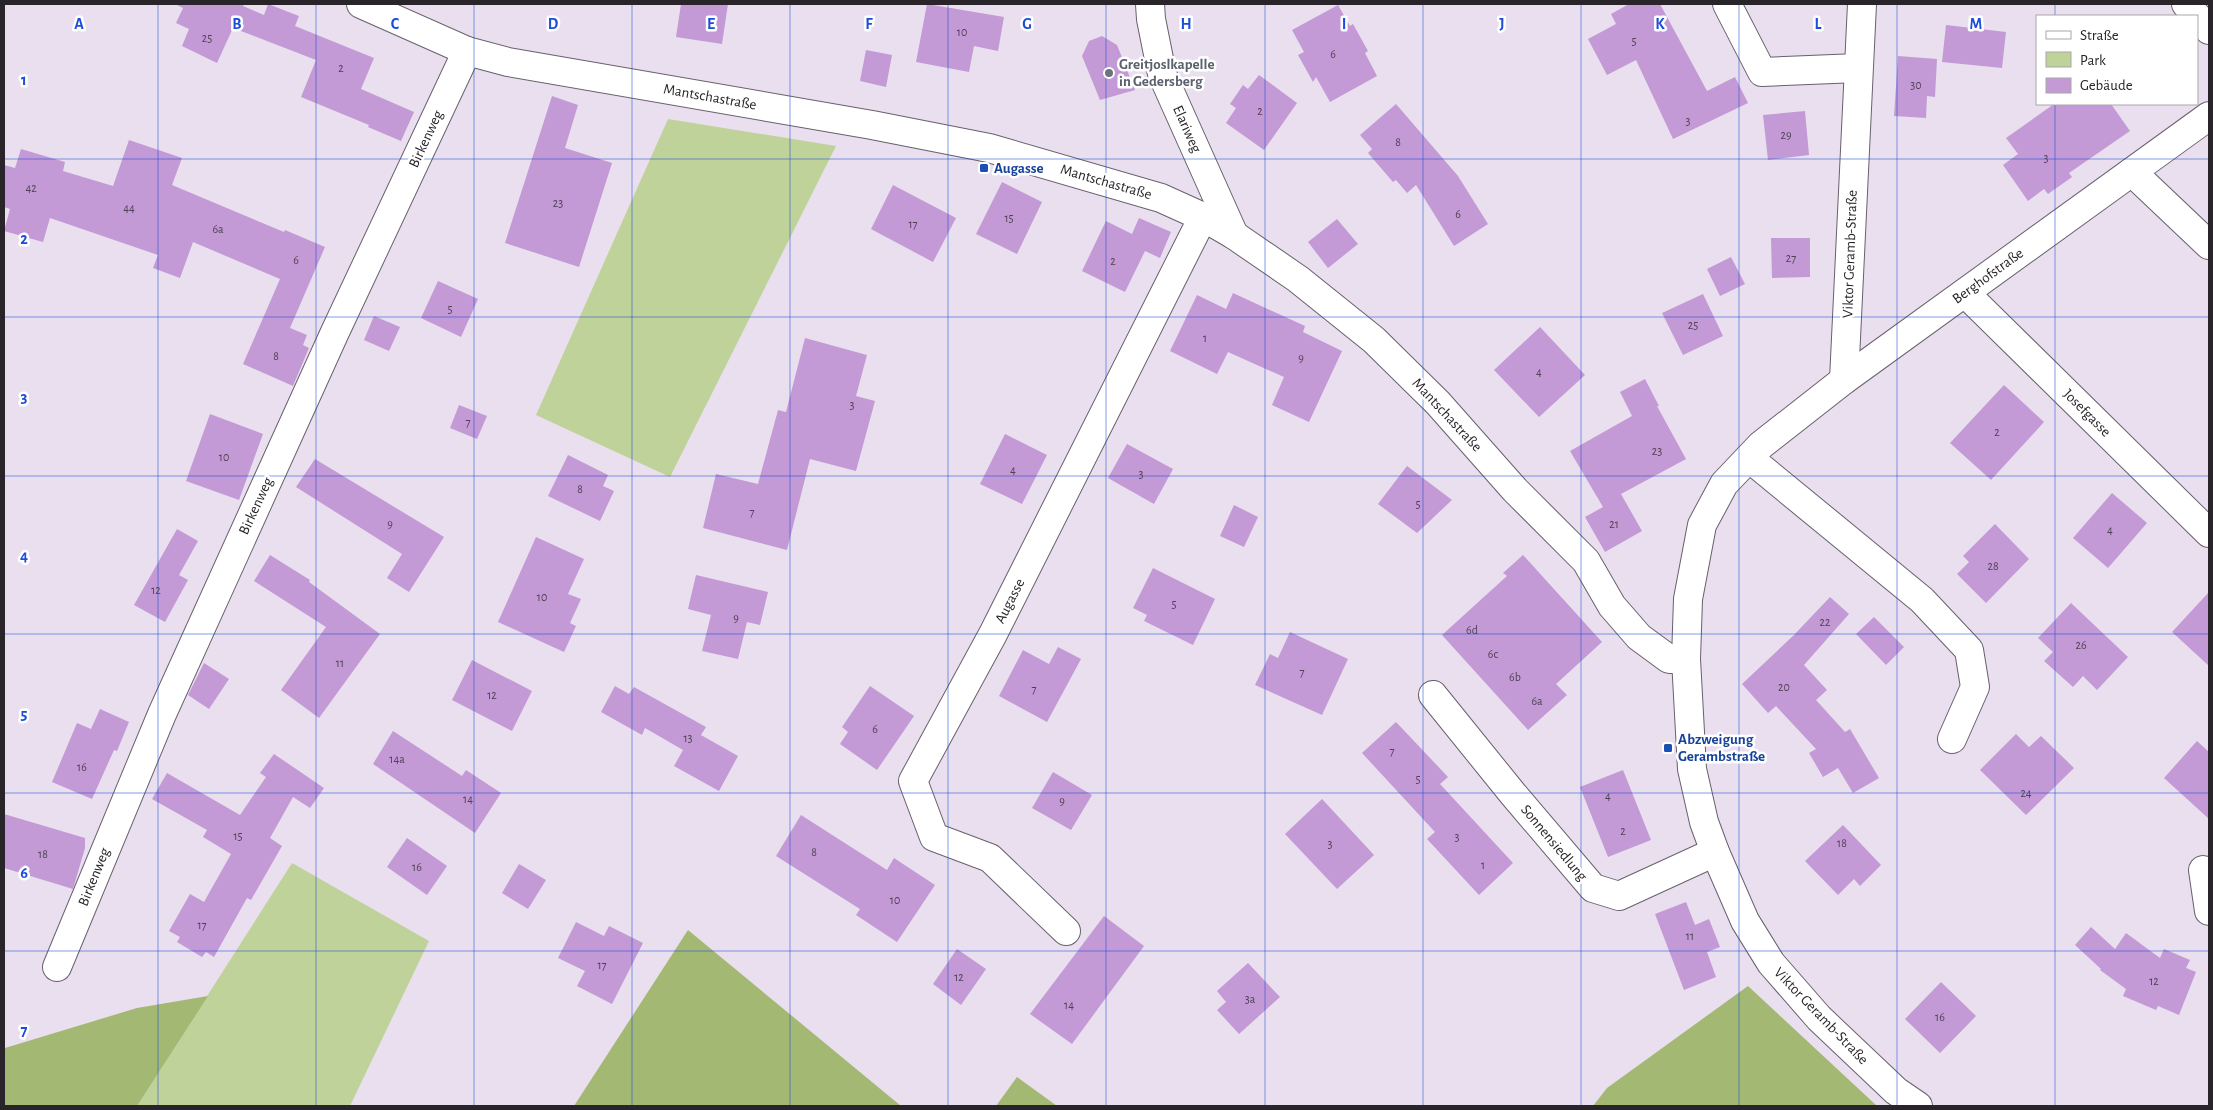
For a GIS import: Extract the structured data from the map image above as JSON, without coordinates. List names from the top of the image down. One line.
{"streets":{"street":["Mantschastraße","Elariweg","Birkenweg","Viktor Geramb-Straße","Berghofstraße","Josefgasse","Augasse","Sonnensiedlung"]},"crossings":[["Mantschastraße","Elariweg"],["Mantschastraße","Birkenweg"],["Mantschastraße","Viktor Geramb-Straße"],["Mantschastraße","Augasse"],["Viktor Geramb-Straße","Berghofstraße"],["Viktor Geramb-Straße","Sonnensiedlung"],["Berghofstraße","Josefgasse"]],"places":{"other":["Greitjoslkapelle in Gedersberg"],"transit":["Augasse","Abzweigung Gerambstraße"]},"house_numbers":["10","25","5","6","2","30","2","3","29","8","3","42","23","44","6","15","17","6a","27","6","2","5","25","1","8","9","4","3","7","2","23","10","4","3","8","5","7","9","21","4","28","12","10","5","9","22","6d","26","6c","11","7","6b","20","7","12","6a","6","13","7","14a","16","5","24","4","14","9","2","15","3","18","3","8","18","1","16","10","17","11","17","12","12","3a","14","16"],"legend":["Straße","Park","Gebäude"],"grid":{"columns":["A","B","C","D","E","F","G","H","I","J","K","L","M"],"rows":["1","2","3","4","5","6","7"]}}
